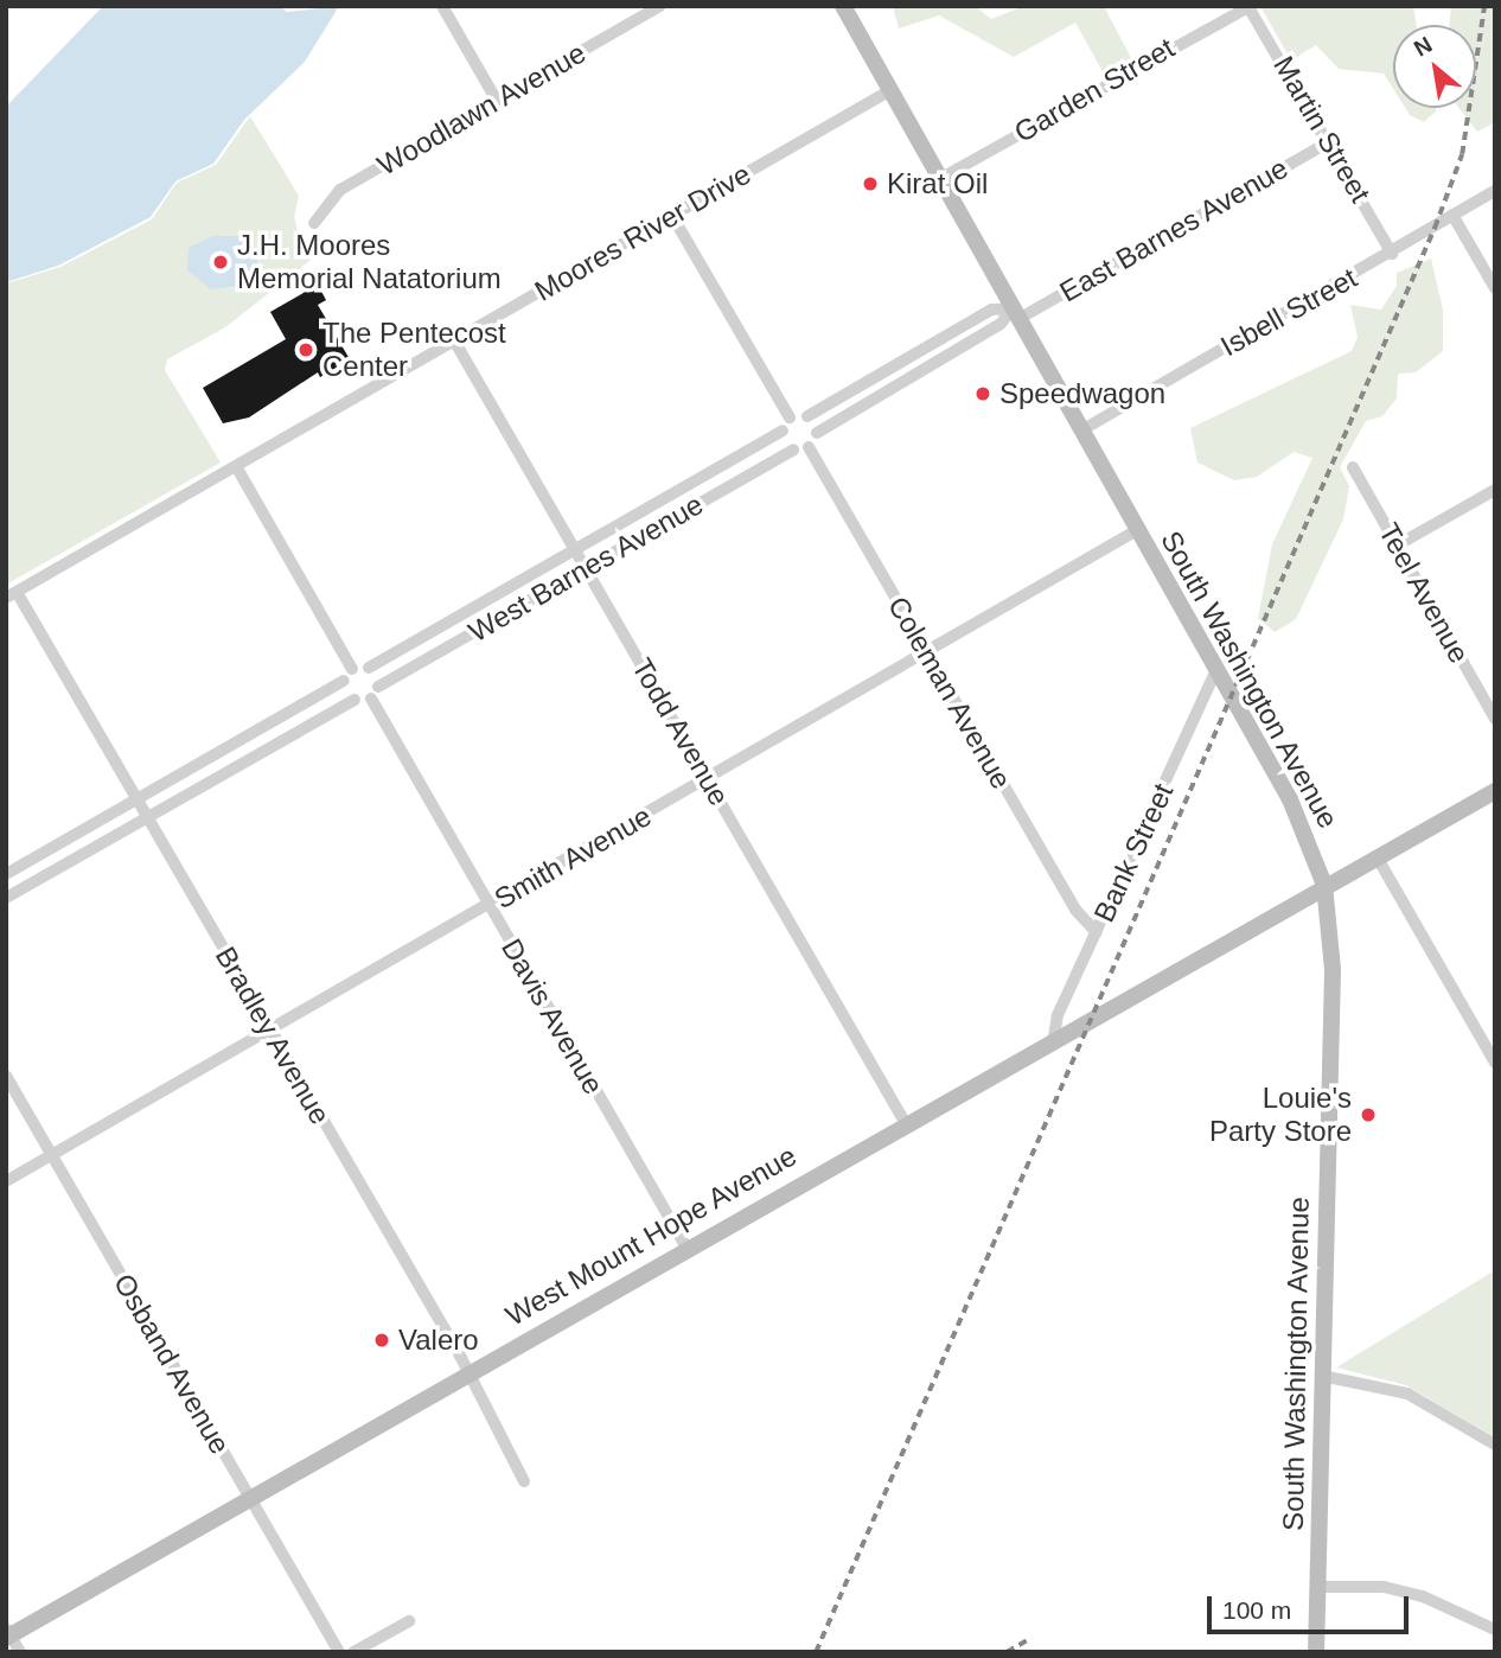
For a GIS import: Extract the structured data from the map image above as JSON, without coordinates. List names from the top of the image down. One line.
{"streets":{"street":["Garden Street","Woodlawn Avenue","Martin Street","East Barnes Avenue","Moores River Drive","Isbell Street","West Barnes Avenue","Teel Avenue","South Washington Avenue","Coleman Avenue","Todd Avenue","Bank Street","Smith Avenue","Davis Avenue","Bradley Avenue","West Mount Hope Avenue","Osband Avenue"]},"crossings":[["Garden Street","Martin Street"],["Garden Street","South Washington Avenue"],["Martin Street","East Barnes Avenue"],["Martin Street","Isbell Street"],["East Barnes Avenue","South Washington Avenue"],["Moores River Drive","South Washington Avenue"],["Moores River Drive","Todd Avenue"],["Moores River Drive","Bradley Avenue"],["Isbell Street","South Washington Avenue"],["West Barnes Avenue","Coleman Avenue"],["West Barnes Avenue","Todd Avenue"],["West Barnes Avenue","Davis Avenue"],["South Washington Avenue","Bank Street"],["South Washington Avenue","Smith Avenue"],["South Washington Avenue","West Mount Hope Avenue"],["Coleman Avenue","Bank Street"],["Coleman Avenue","Smith Avenue"],["Todd Avenue","Smith Avenue"],["Todd Avenue","West Mount Hope Avenue"],["Bank Street","West Mount Hope Avenue"],["Smith Avenue","Davis Avenue"],["Smith Avenue","Bradley Avenue"],["Smith Avenue","Osband Avenue"],["Davis Avenue","West Mount Hope Avenue"],["Bradley Avenue","West Mount Hope Avenue"],["West Mount Hope Avenue","Osband Avenue"]],"places":["Kirat Oil","J.H. Moores Memorial Natatorium","The Pentecost Center","Speedwagon","Louie's Party Store","Valero"],"scale_bar":"100 m","north":"top left"}
